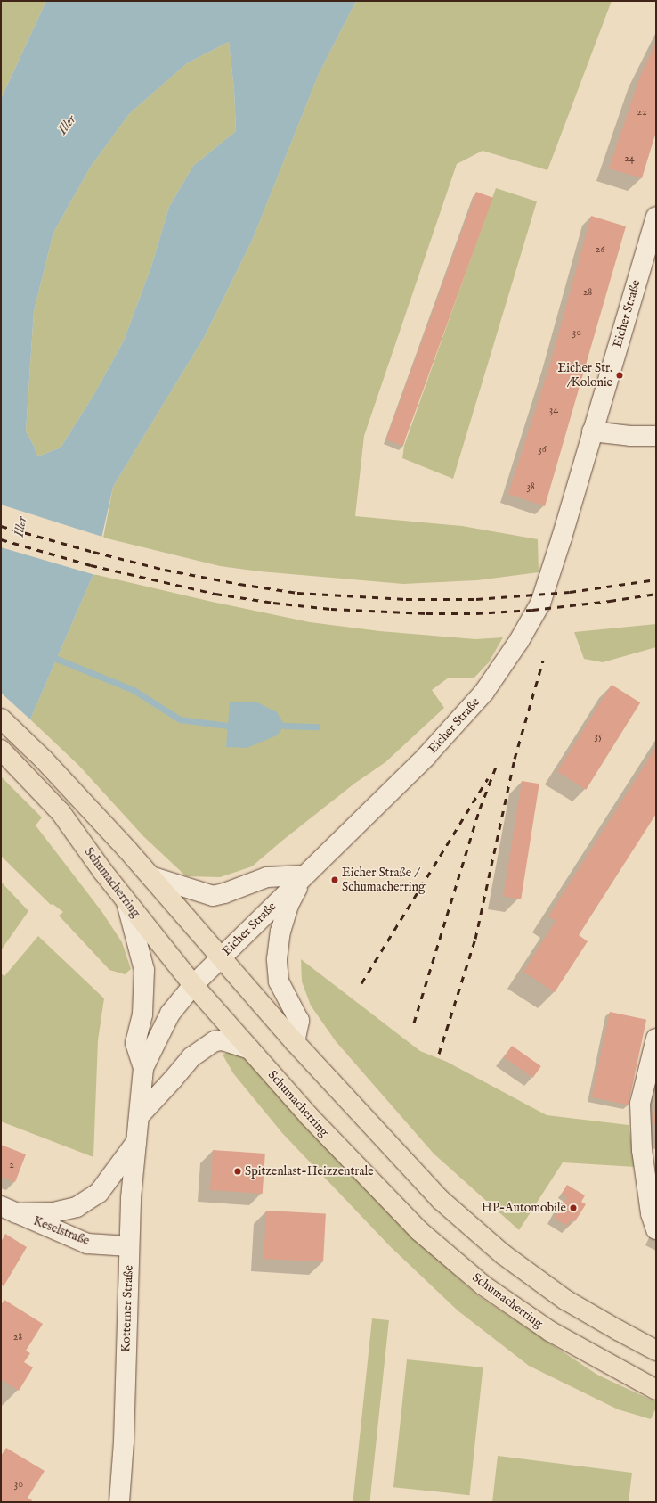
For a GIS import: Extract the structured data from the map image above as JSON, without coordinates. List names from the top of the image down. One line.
{"streets":{"main road":["Schumacherring"],"street":["Eicher Straße","Keselstraße","Kotterner Straße"]},"crossings":[["Eicher Straße","Kotterner Straße"],["Schumacherring","Kotterner Straße"],["Keselstraße","Kotterner Straße"]],"water":["Iller"],"places":["Eicher Str. /Kolonie","Eicher Straße / Schumacherring","Spitzenlast-Heizzentrale","HP-Automobile"],"house_numbers":["22","24","26","28","30","34","36","38","35","2","28","30"]}
